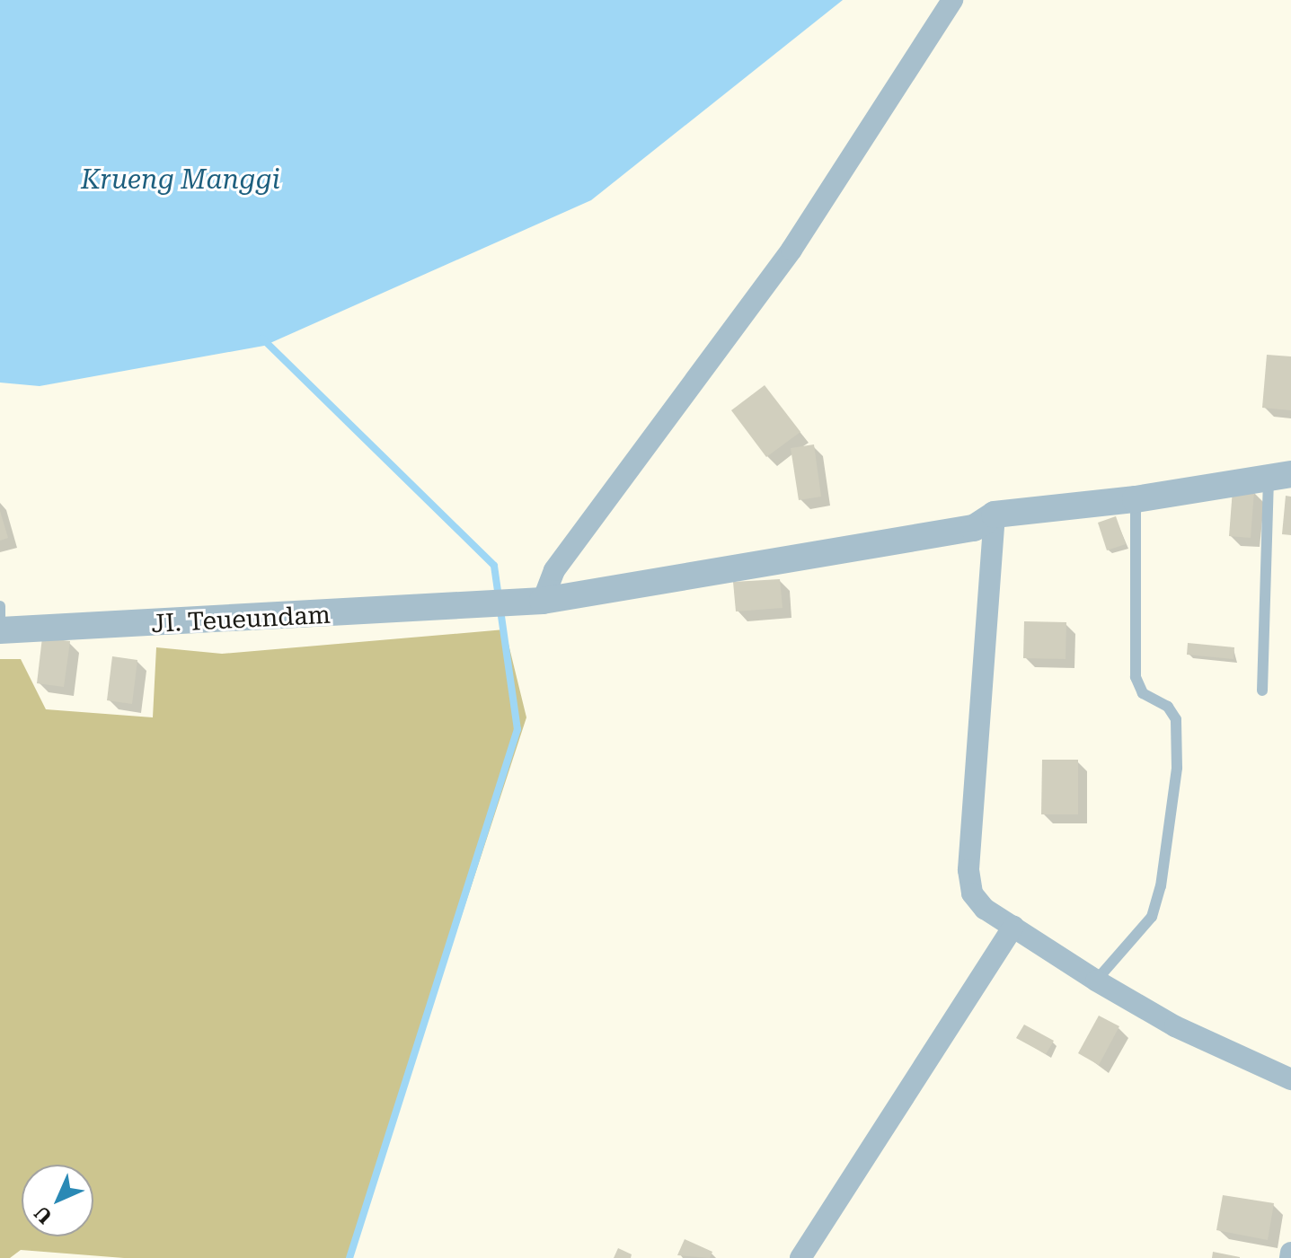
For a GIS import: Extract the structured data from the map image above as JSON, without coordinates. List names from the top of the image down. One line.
{"streets":{"street":["JI. Teueundam"]},"water":["Krueng Manggi"],"north":"bottom left"}
